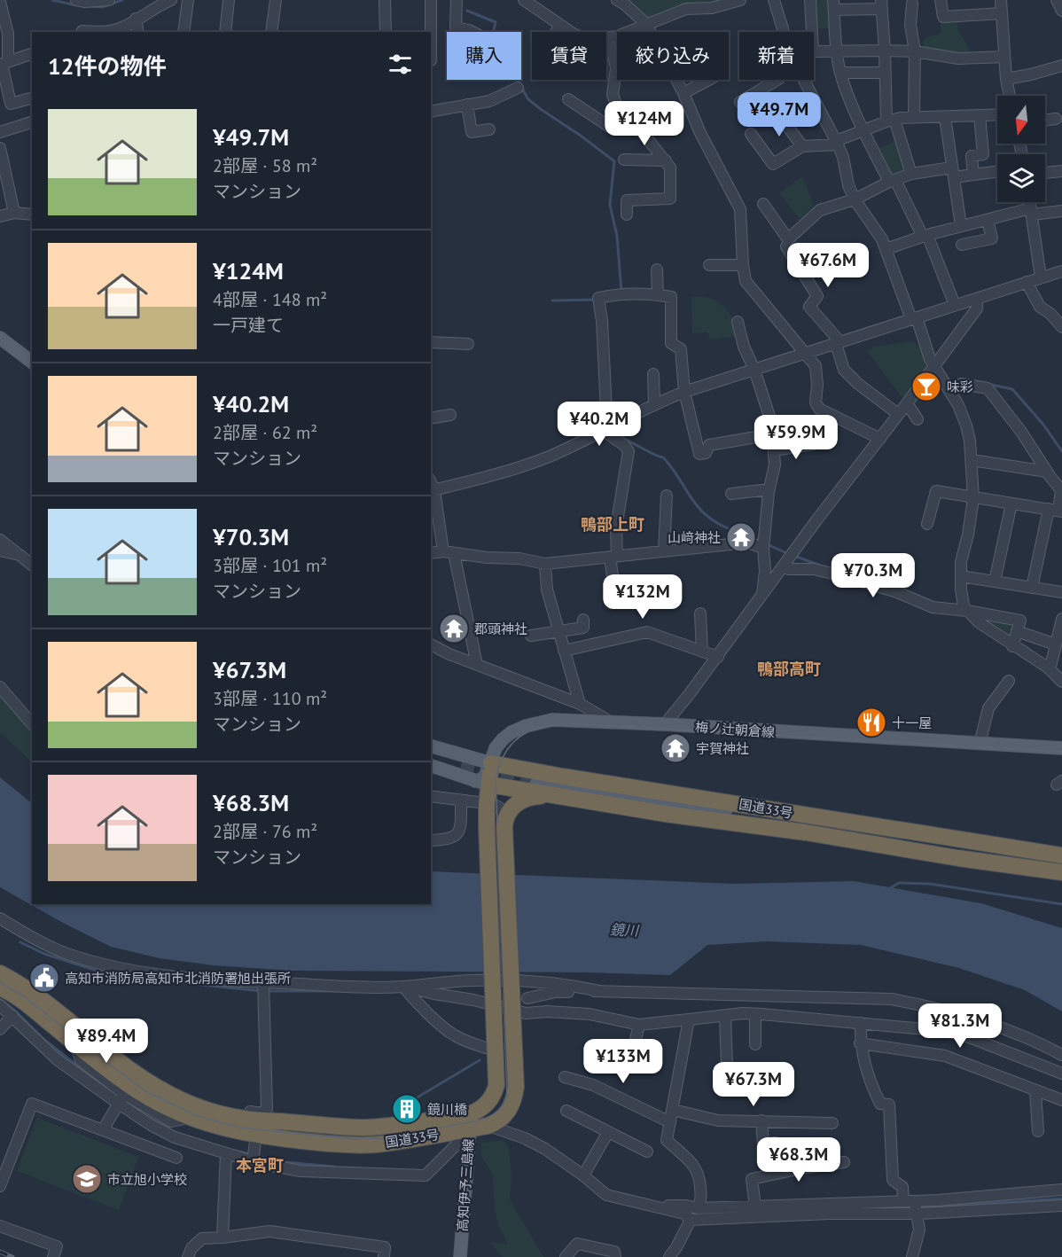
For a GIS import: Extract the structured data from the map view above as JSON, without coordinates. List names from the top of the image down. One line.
{"streets":{"highway":["国道33号"],"main road":["梅ノ辻朝倉線","高知伊予三島線"]},"crossings":[["梅ノ辻朝倉線","国道33号"],["国道33号","高知伊予三島線"]],"districts":["鴨部上町","鴨部高町","本宮町"],"water":["鏡川"],"places":{"bar":["味彩"],"temple":["山﨑神社","郡頭神社","宇賀神社"],"restaurant":["十一屋"],"public building":["高知市消防局高知市北消防署旭出張所"],"building":["鏡川橋"],"school or university":["市立旭小学校"]},"north":"bottom","page":{"chip":["購入","賃貸","絞り込み","新着"],"heading":"12件の物件","price":["¥49.7M","¥124M","¥67.6M","¥40.2M","¥59.9M","¥70.3M","¥132M","¥81.3M","¥89.4M","¥133M","¥67.3M","¥68.3M"],"list":[{"name":"¥49.7M","note":"2部屋 · 58 m² · マンション"},{"name":"¥124M","note":"4部屋 · 148 m² · 一戸建て"},{"name":"¥40.2M","note":"2部屋 · 62 m² · マンション"},{"name":"¥70.3M","note":"3部屋 · 101 m² · マンション"},{"name":"¥67.3M","note":"3部屋 · 110 m² · マンション"},{"name":"¥68.3M","note":"2部屋 · 76 m² · マンション"}]}}
